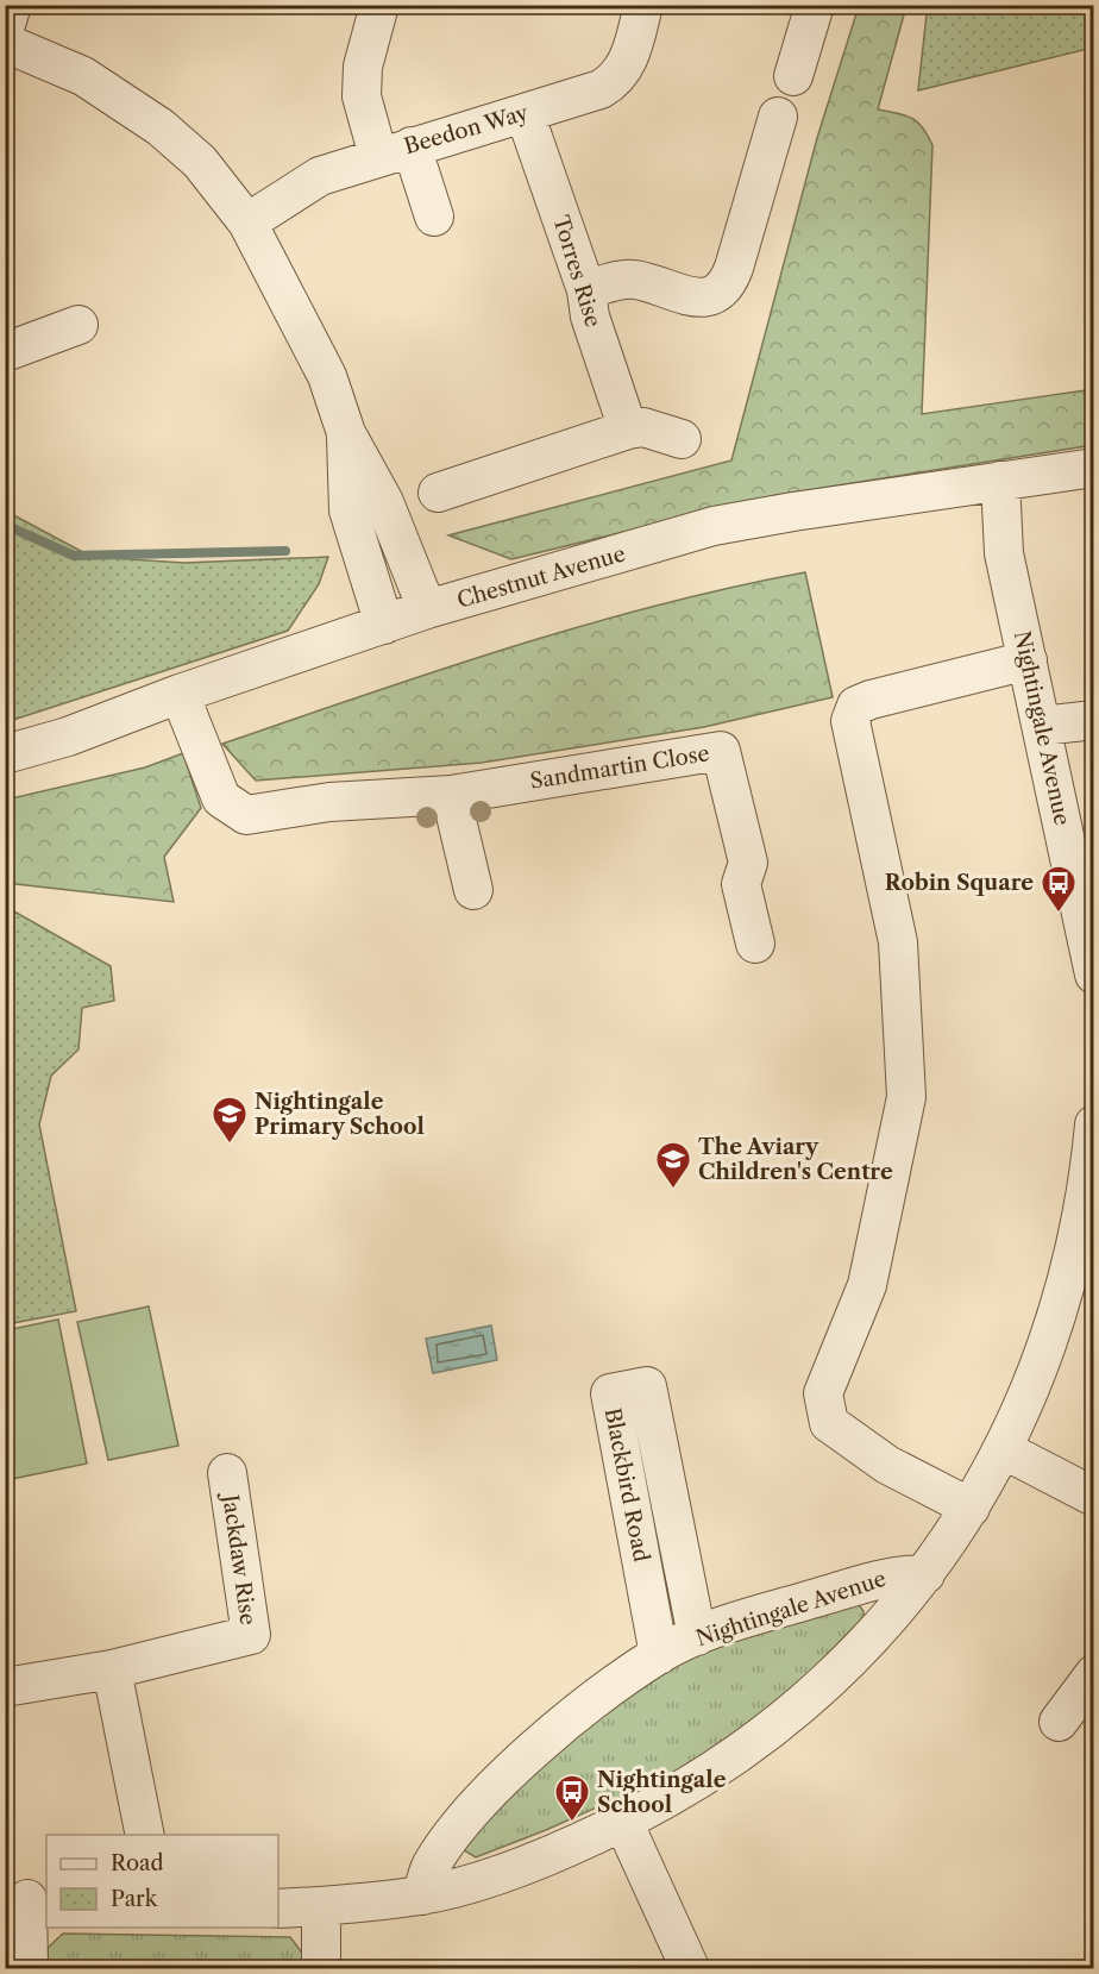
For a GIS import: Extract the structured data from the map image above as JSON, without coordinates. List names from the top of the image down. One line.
{"streets":{"street":["Beedon Way","Torres Rise","Chestnut Avenue","Nightingale Avenue","Sandmartin Close","Blackbird Road","Jackdaw Rise"]},"crossings":[["Beedon Way","Torres Rise"],["Chestnut Avenue","Nightingale Avenue"],["Chestnut Avenue","Sandmartin Close"],["Nightingale Avenue","Blackbird Road"]],"places":{"bus stop":["Robin Square","Nightingale School"],"school or university":["Nightingale Primary School","The Aviary Children's Centre"]},"legend":["Road","Park"]}
